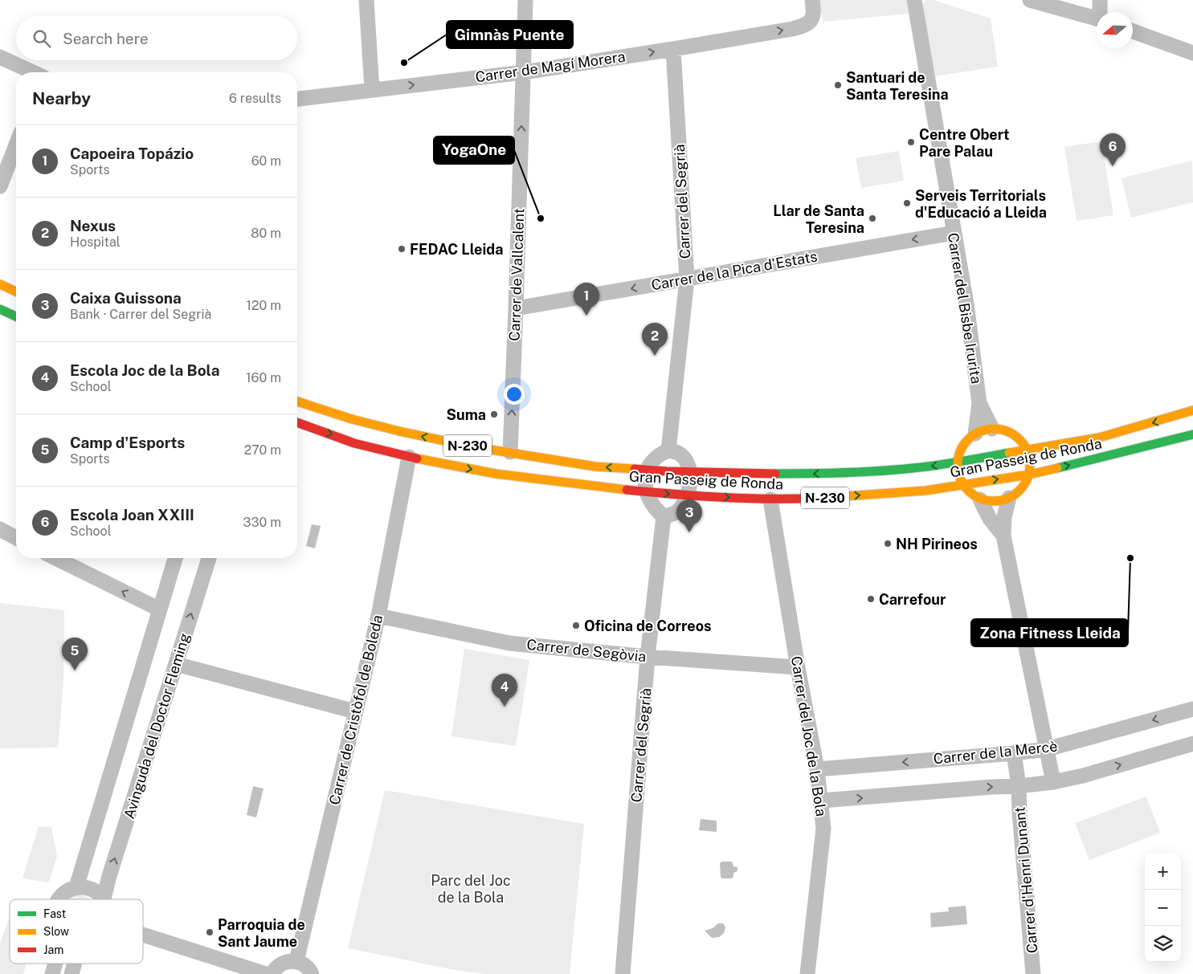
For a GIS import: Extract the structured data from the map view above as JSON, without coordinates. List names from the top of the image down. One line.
{"streets":{"main road":["N-230","Gran Passeig de Ronda"],"street":["Carrer de Magí Morera","Carrer del Segrià","Carrer de la Pica d'Estats","Carrer de Vallcalent","Carrer del Bisbe Irurita","Carrer de Segòvia","Carrer de Cristòfol de Boleda","Avinguda del Doctor Fleming","Carrer del Joc de la Bola","Carrer de la Mercè","Carrer d'Henri Dunant"]},"crossings":[["Carrer de Magí Morera","Carrer del Segrià"],["Carrer de Magí Morera","Carrer de Vallcalent"],["Carrer del Segrià","Carrer de la Pica d'Estats"],["Carrer del Segrià","Carrer de Segòvia"],["Carrer de la Pica d'Estats","Carrer de Vallcalent"],["Carrer de la Pica d'Estats","Carrer del Bisbe Irurita"],["Carrer de Vallcalent","Gran Passeig de Ronda"],["Gran Passeig de Ronda","Carrer de Cristòfol de Boleda"],["Gran Passeig de Ronda","Carrer del Joc de la Bola"],["Carrer de Segòvia","Carrer de Cristòfol de Boleda"],["Carrer de Segòvia","Carrer del Joc de la Bola"],["Carrer del Joc de la Bola","Carrer de la Mercè"]],"one_way":["Carrer de Magí Morera","Carrer de la Pica d'Estats","Carrer de Vallcalent"],"parks":["Parc del Joc de la Bola"],"places":["Gimnàs Puente","Santuari de Santa Teresina","Centre Obert Pare Palau","Serveis Territorials d'Educació a Lleida","YogaOne","Llar de Santa Teresina","FEDAC Lleida","Suma","NH Pirineos","Zona Fitness Lleida","Carrefour","Oficina de Correos","Parroquia de Sant Jaume"],"legend":["Fast","Slow","Jam"],"north":"left","page":{"search":"Search here","heading":["Nearby","6 results"],"list":[{"mark":"1","name":"Capoeira Topázio","note":"Sports","value":"60 m"},{"mark":"2","name":"Nexus","note":"Hospital","value":"80 m"},{"mark":"3","name":"Caixa Guissona","note":"Bank · Carrer del Segrià","value":"120 m"},{"mark":"4","name":"Escola Joc de la Bola","note":"School","value":"160 m"},{"mark":"5","name":"Camp d'Esports","note":"Sports","value":"270 m"},{"mark":"6","name":"Escola Joan XXIII","note":"School","value":"330 m"}],"pins":["6","1","2","3","5","4"],"map_buttons":["+","−"]}}
